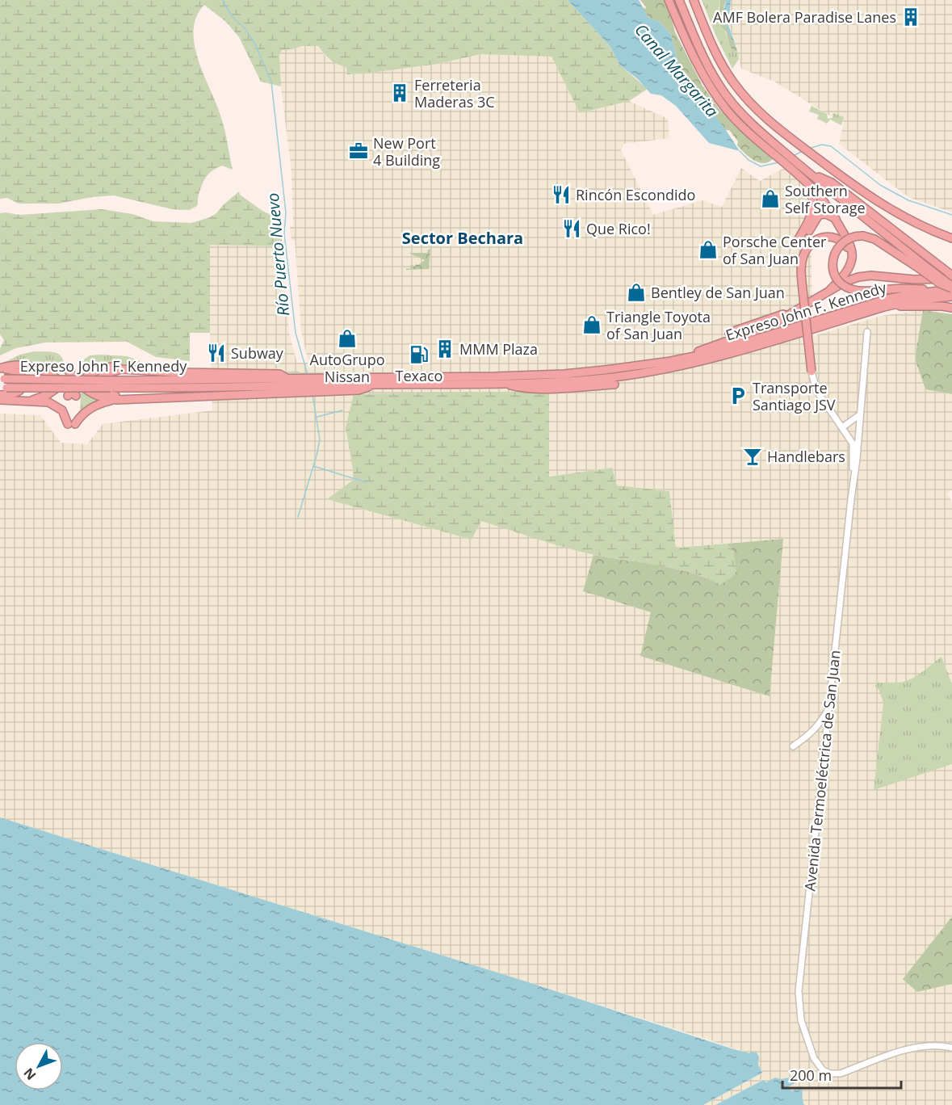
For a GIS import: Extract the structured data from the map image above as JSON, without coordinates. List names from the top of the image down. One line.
{"streets":{"highway":["Expreso John F. Kennedy"],"street":["Avenida Termoeléctrica de San Juan"]},"districts":["Sector Bechara"],"water":["Canal Margarita","Río Puerto Nuevo"],"places":{"building":["AMF Bolera Paradise Lanes","Ferreteria Maderas 3C","MMM Plaza"],"office":["New Port 4 Building"],"restaurant":["Rincón Escondido","Que Rico!","Subway"],"shop":["Southern Self Storage","Porsche Center of San Juan","Bentley de San Juan","Triangle Toyota of San Juan","AutoGrupo Nissan"],"fuel station":["Texaco"],"parking":["Transporte Santiago JSV"],"bar":["Handlebars"]},"scale_bar":"200 m","north":"bottom left"}
